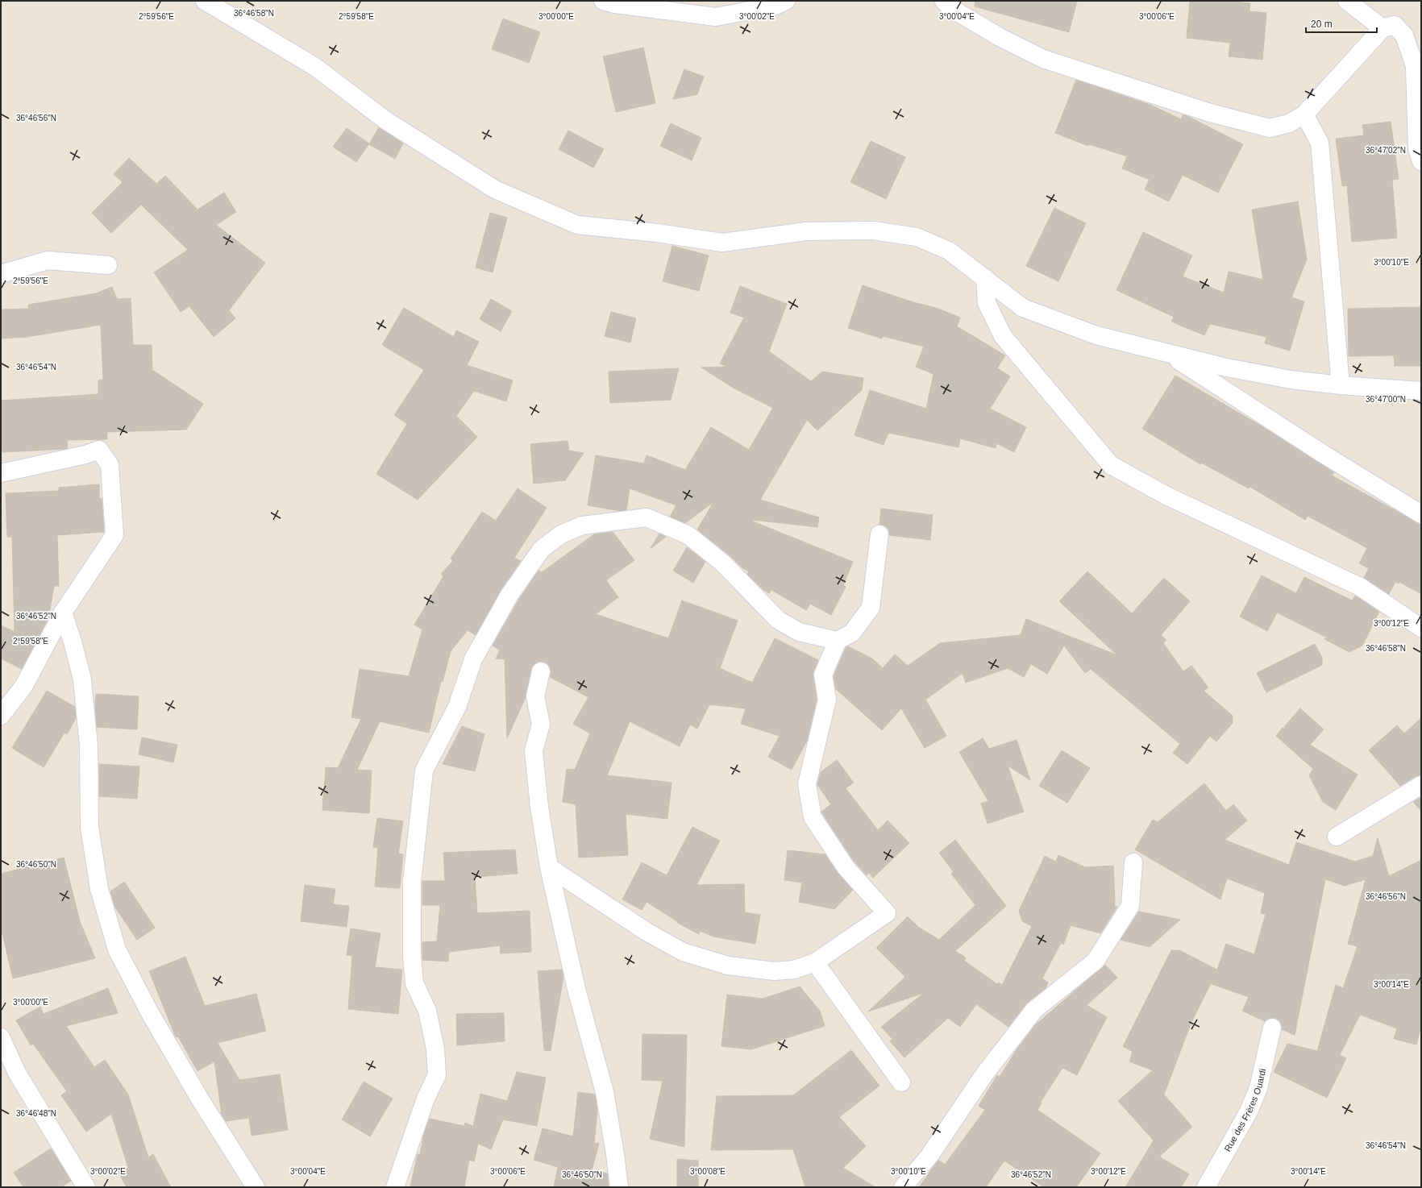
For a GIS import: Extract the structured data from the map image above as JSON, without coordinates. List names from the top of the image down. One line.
{"streets":{"street":["Rue des Frères Ouardi"]},"scale_bar":"20 m","coordinates":["36°46'58\"N","2°59'56\"E","2°59'58\"E","3°00'00\"E","3°00'02\"E","3°00'04\"E","3°00'06\"E","36°46'56\"N","36°47'02\"N","3°00'10\"E","36°46'54\"N","36°47'00\"N","36°46'52\"N","3°00'12\"E","36°46'50\"N","3°00'14\"E","36°46'48\"N","3°00'08\"E"]}
